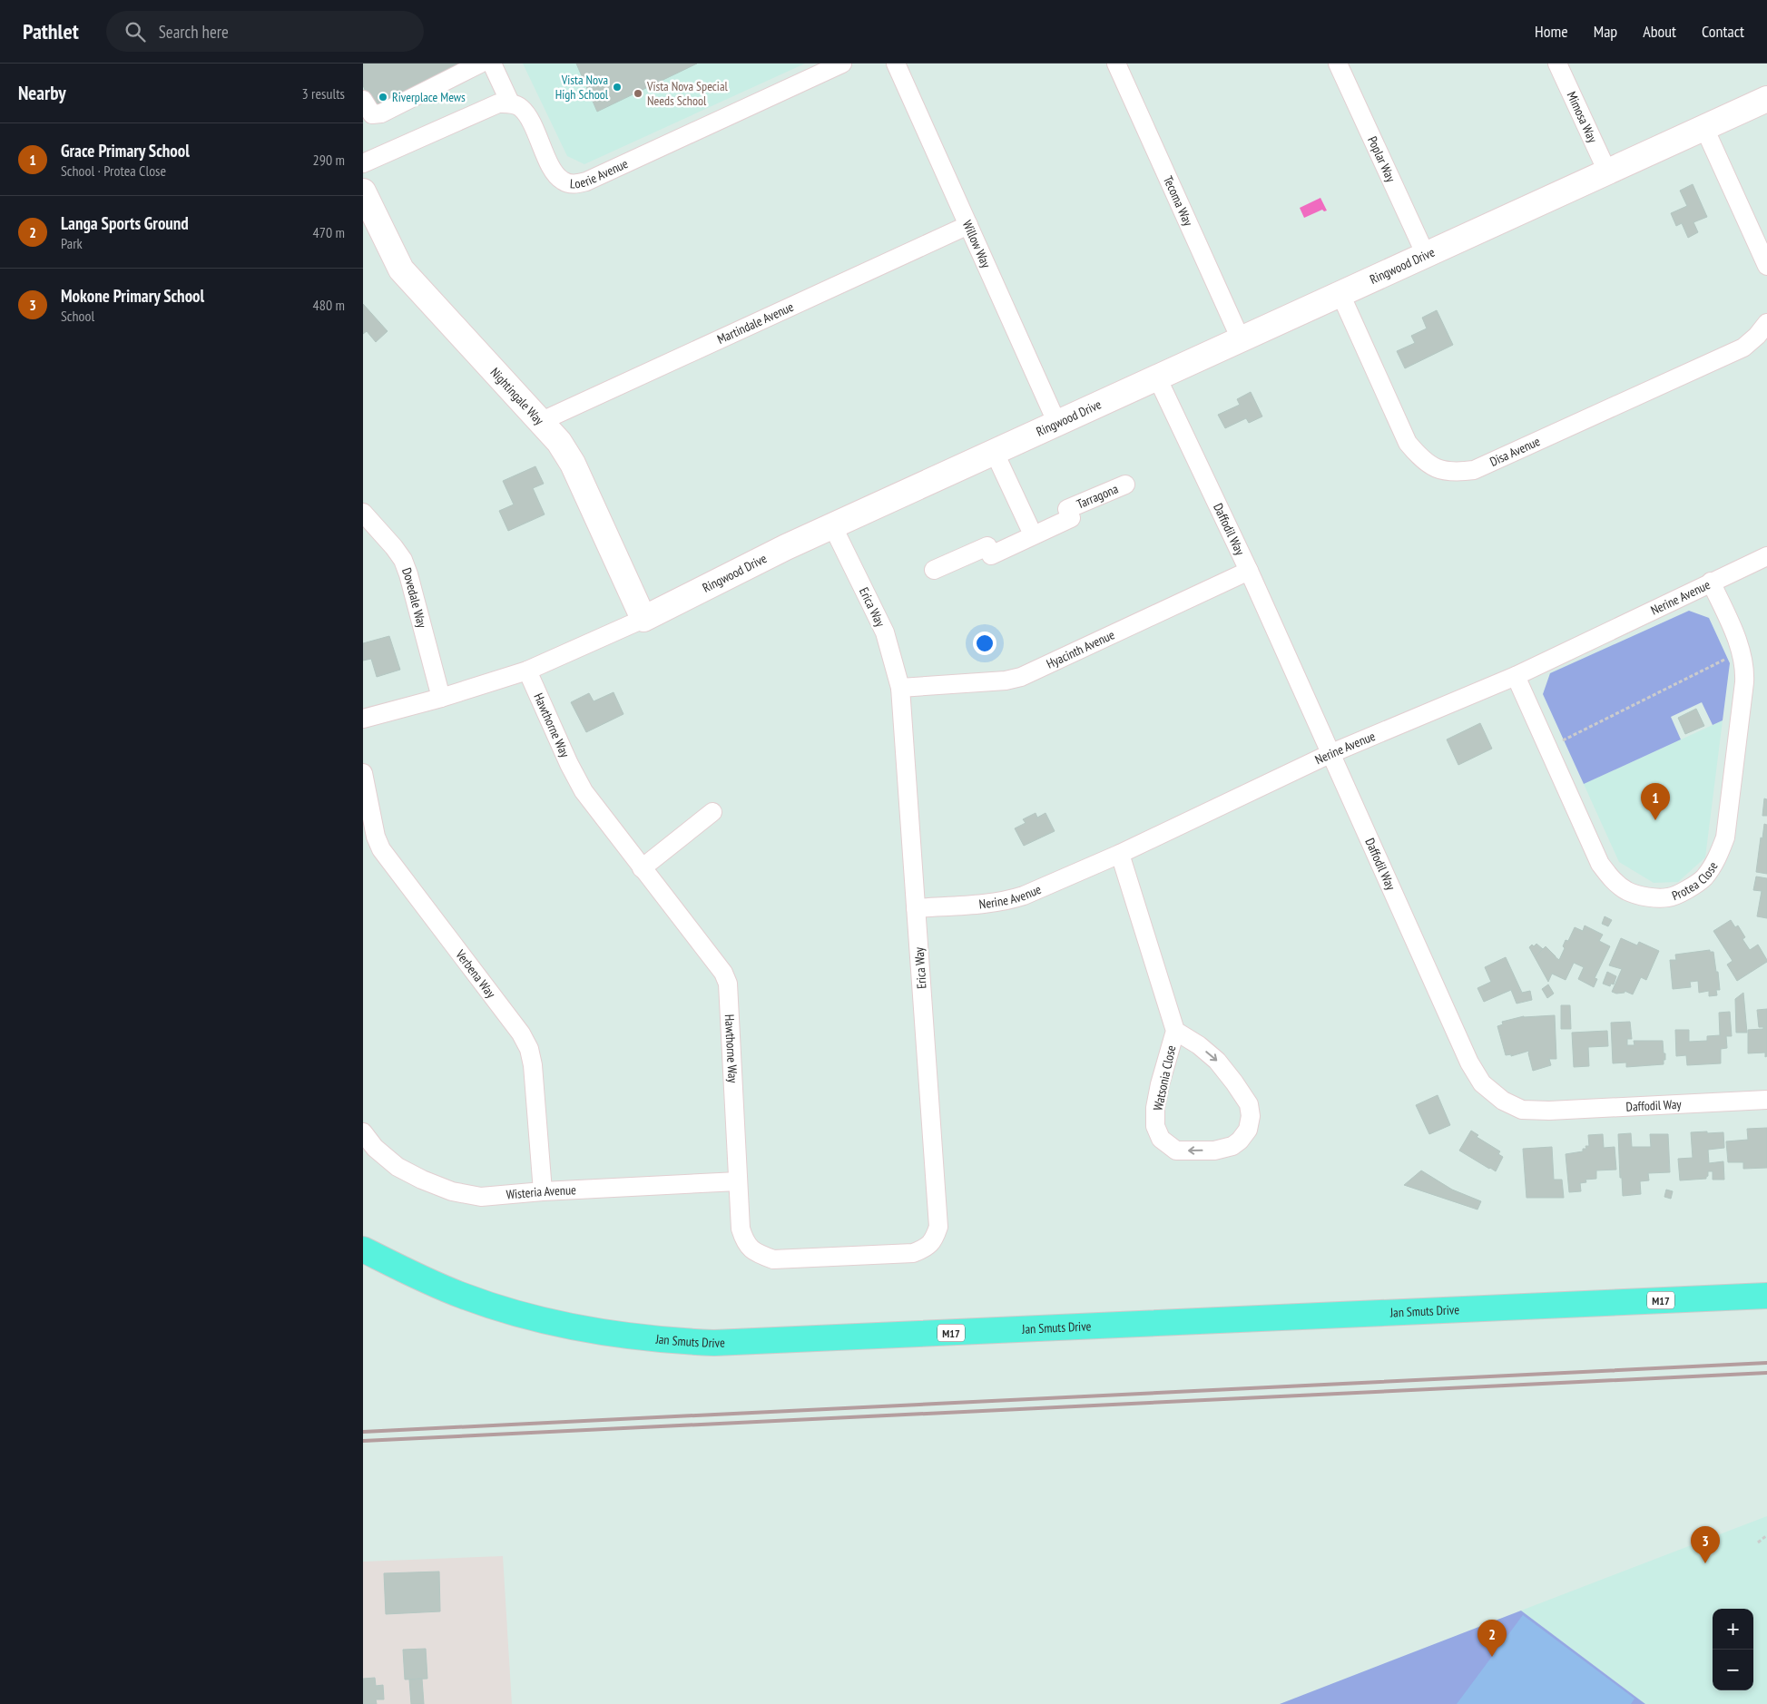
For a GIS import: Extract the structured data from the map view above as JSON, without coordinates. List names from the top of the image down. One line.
{"streets":{"main road":["M17","Jan Smuts Drive"],"street":["Mimosa Way","Poplar Way","Loerie Avenue","Tecoma Way","Willow Way","Ringwood Drive","Martindale Avenue","Nightingale Way","Disa Avenue","Tarragona","Daffodil Way","Nerine Avenue","Dovedale Way","Erica Way","Hyacinth Avenue","Hawthorne Way","Protea Close","Verbena Way","Watsonia Close","Wisteria Avenue"]},"crossings":[["Mimosa Way","Ringwood Drive"],["Poplar Way","Ringwood Drive"],["Tecoma Way","Ringwood Drive"],["Willow Way","Ringwood Drive"],["Willow Way","Martindale Avenue"],["Ringwood Drive","Nightingale Way"],["Ringwood Drive","Disa Avenue"],["Ringwood Drive","Daffodil Way"],["Ringwood Drive","Dovedale Way"],["Ringwood Drive","Erica Way"],["Ringwood Drive","Hawthorne Way"],["Martindale Avenue","Nightingale Way"],["Daffodil Way","Nerine Avenue"],["Daffodil Way","Hyacinth Avenue"],["Nerine Avenue","Erica Way"],["Nerine Avenue","Protea Close"],["Nerine Avenue","Watsonia Close"],["Erica Way","Hyacinth Avenue"],["Erica Way","Hawthorne Way"],["Hawthorne Way","Wisteria Avenue"],["Verbena Way","Wisteria Avenue"]],"places":["Vista Nova High School","Vista Nova Special Needs School","Riverplace Mews"],"page":{"header":"Pathlet","search":"Search here","nav":["Home","Map","About","Contact"],"heading":["Nearby","3 results"],"list":[{"mark":"1","name":"Grace Primary School","note":"School · Protea Close","value":"290 m"},{"mark":"2","name":"Langa Sports Ground","note":"Park","value":"470 m"},{"mark":"3","name":"Mokone Primary School","note":"School","value":"480 m"}],"pins":["1","3","2"],"map_buttons":["+","−"]}}
